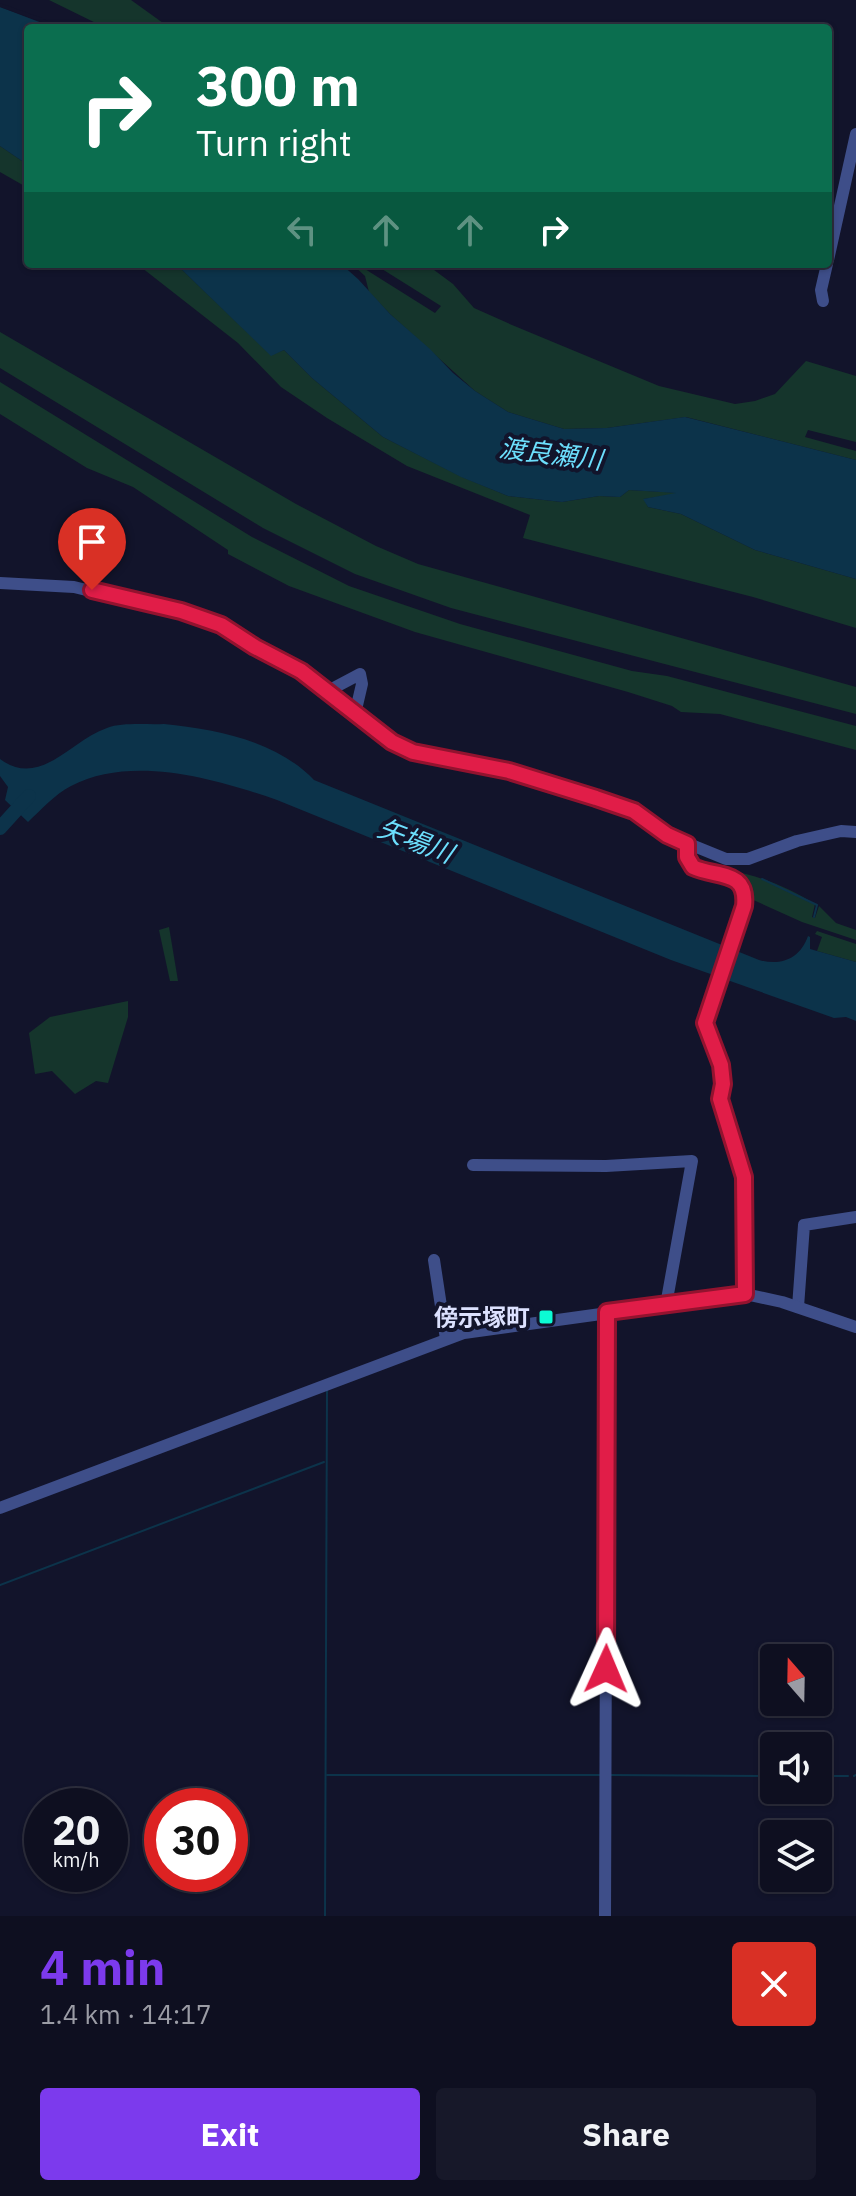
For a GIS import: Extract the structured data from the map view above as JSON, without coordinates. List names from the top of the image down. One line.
{"water":["渡良瀬川","矢場川"],"places":{"transit":["傍示塚町"]},"north":"top","page":{"turn":["300 m","Turn right"],"speed":"20 km/h","limit":"30","heading":["4 min","1.4 km · 14:17"],"buttons":["Exit","Share"]}}
